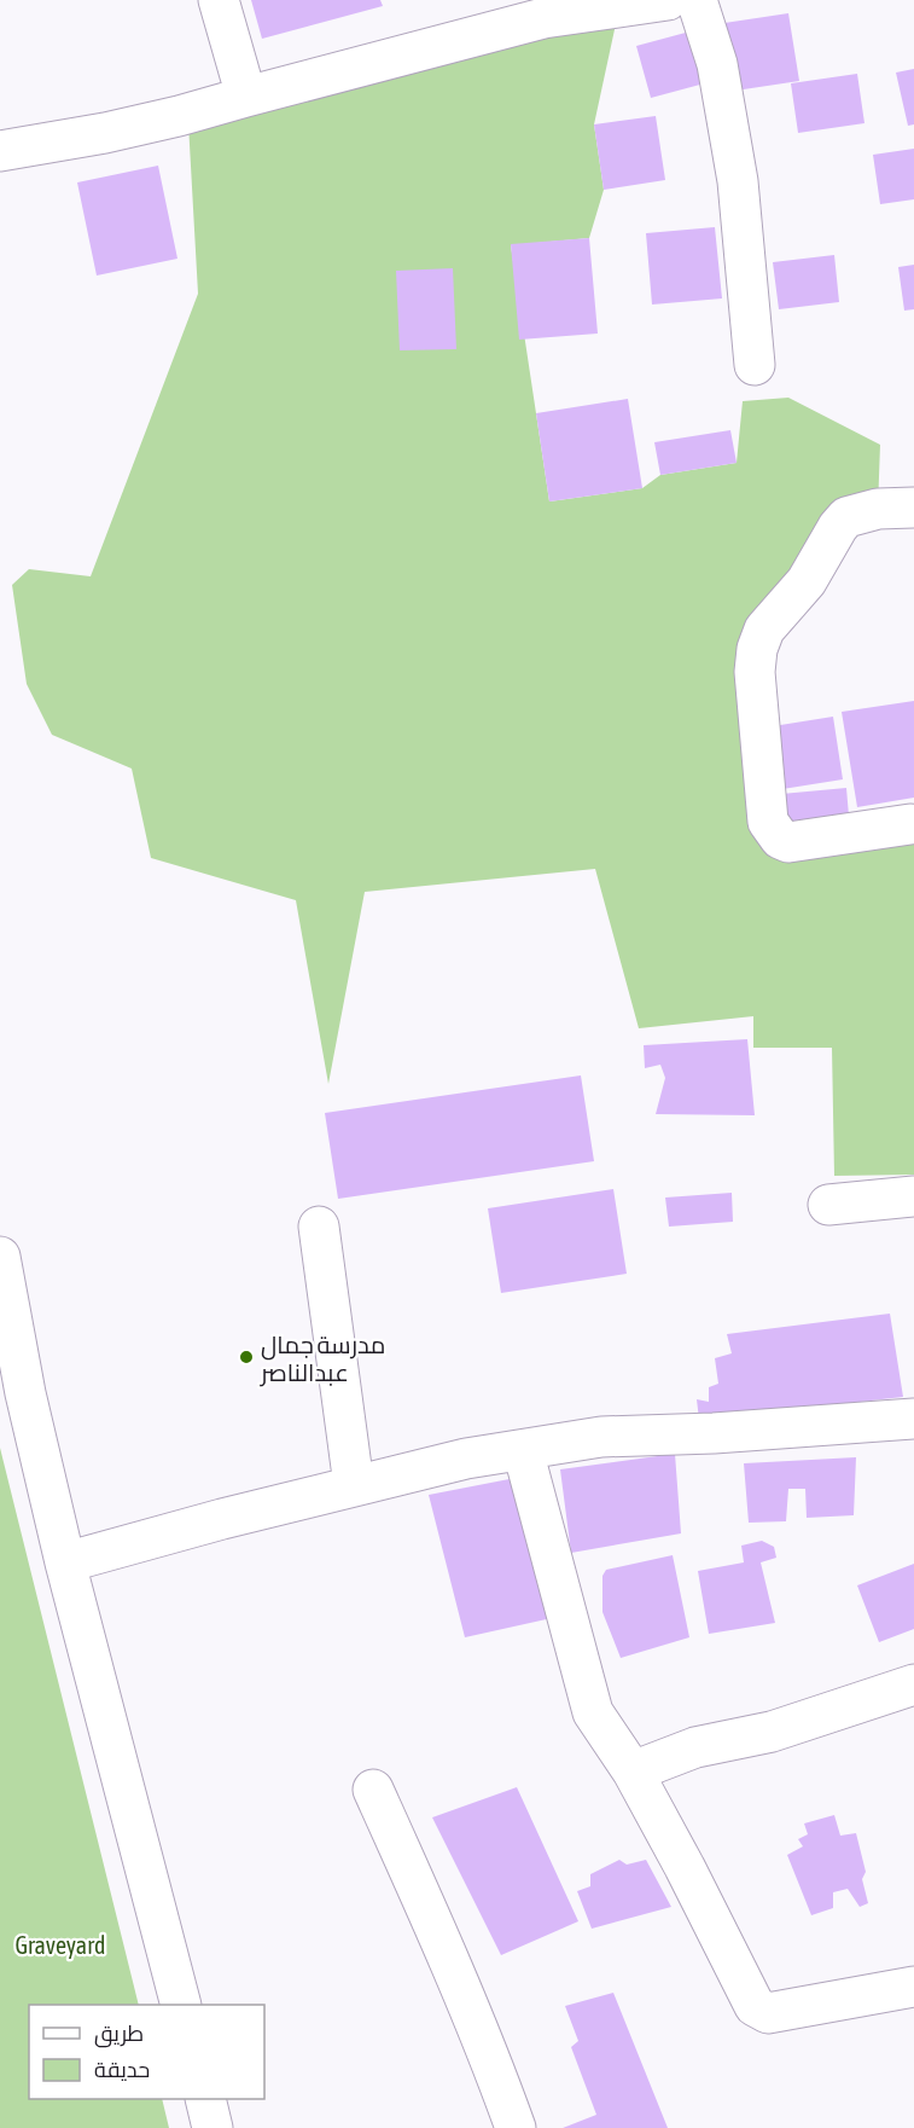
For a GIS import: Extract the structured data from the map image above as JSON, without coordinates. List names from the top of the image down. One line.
{"parks":["Graveyard"],"places":["مدرسة جمال عبدالناصر"],"legend":["طريق","حديقة"]}
